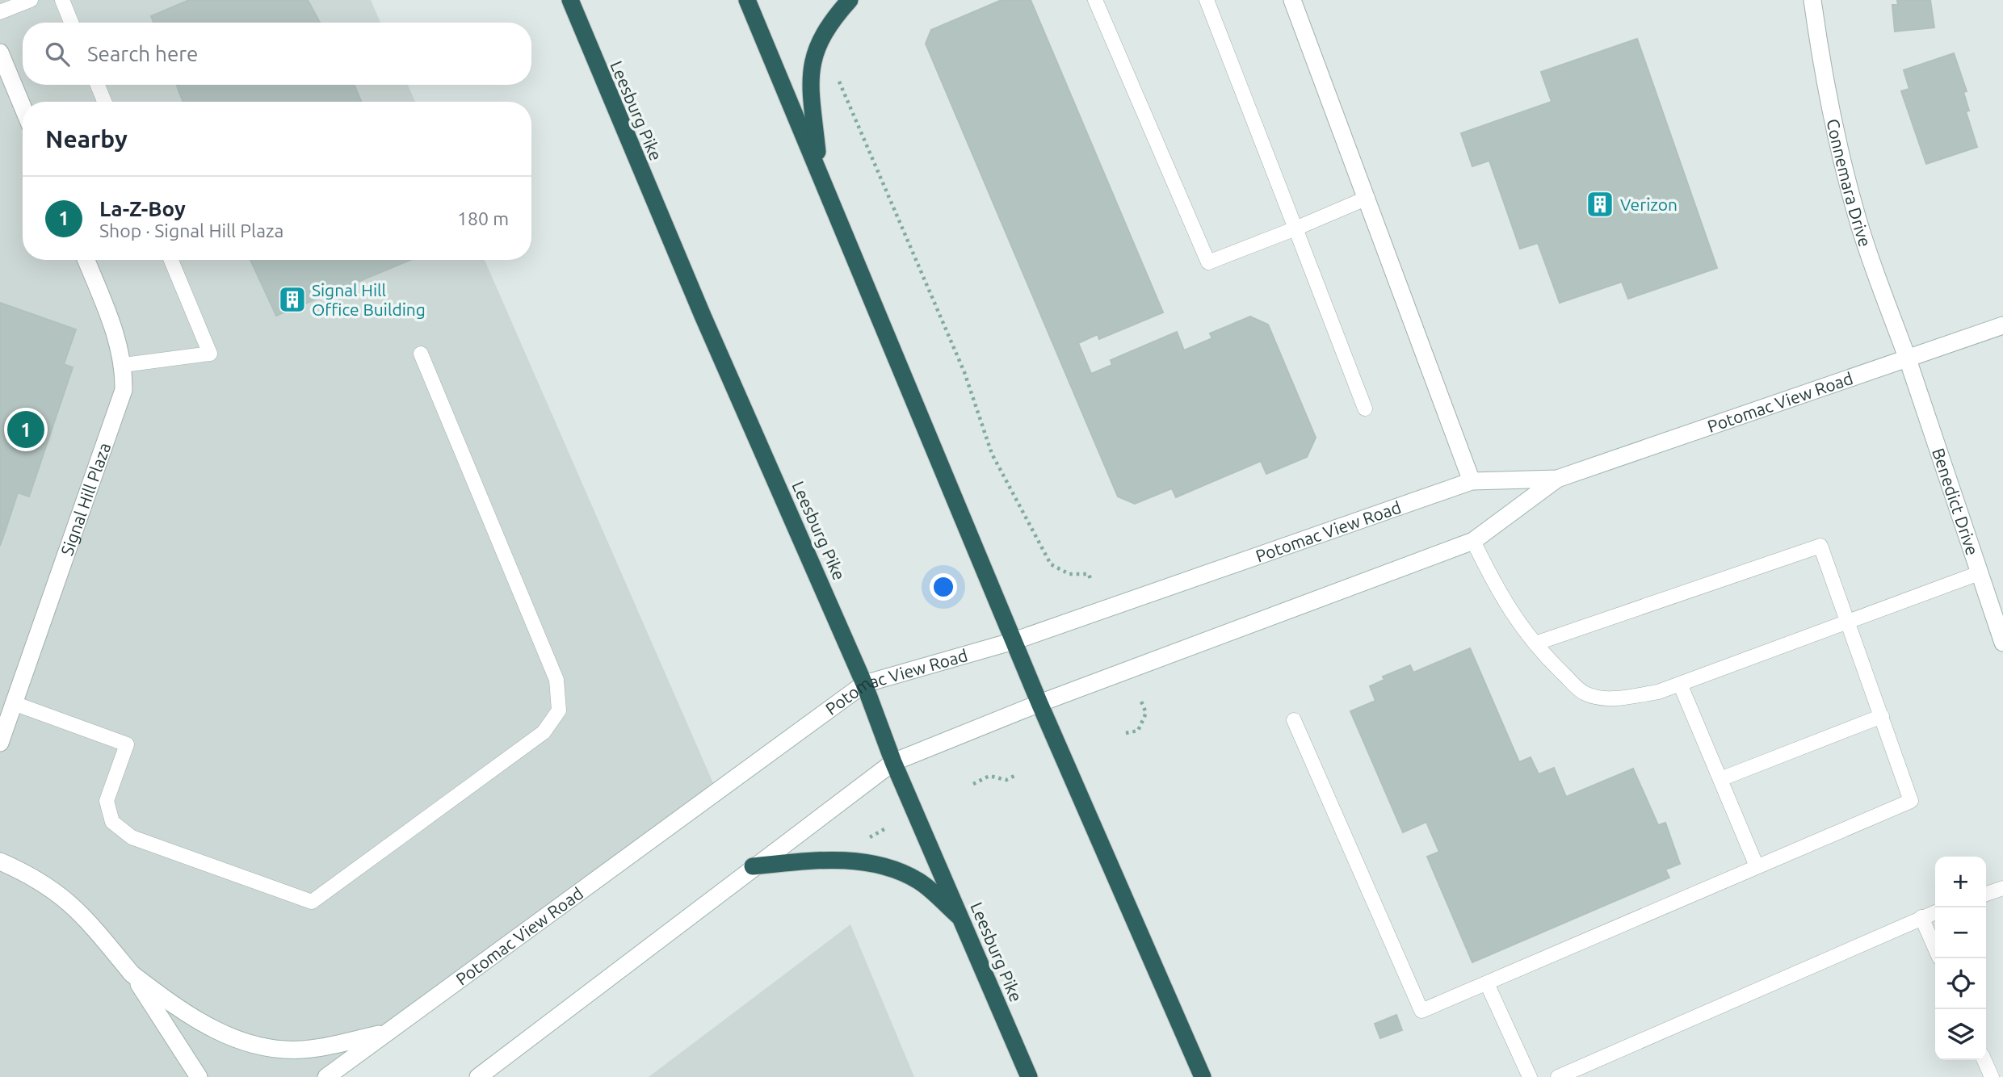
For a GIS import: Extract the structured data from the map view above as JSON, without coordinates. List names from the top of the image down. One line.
{"streets":{"highway":["Leesburg Pike"],"main road":["Connemara Drive","Potomac View Road","Signal Hill Plaza","Benedict Drive"]},"crossings":[["Leesburg Pike","Potomac View Road"],["Connemara Drive","Potomac View Road"],["Connemara Drive","Benedict Drive"],["Potomac View Road","Benedict Drive"]],"places":{"building":["Verizon","Signal Hill Office Building"]},"page":{"search":"Search here","heading":"Nearby","list":[{"mark":"1","name":"La-Z-Boy","note":"Shop · Signal Hill Plaza","value":"180 m"}],"pins":"1","map_buttons":["+","−"]}}
